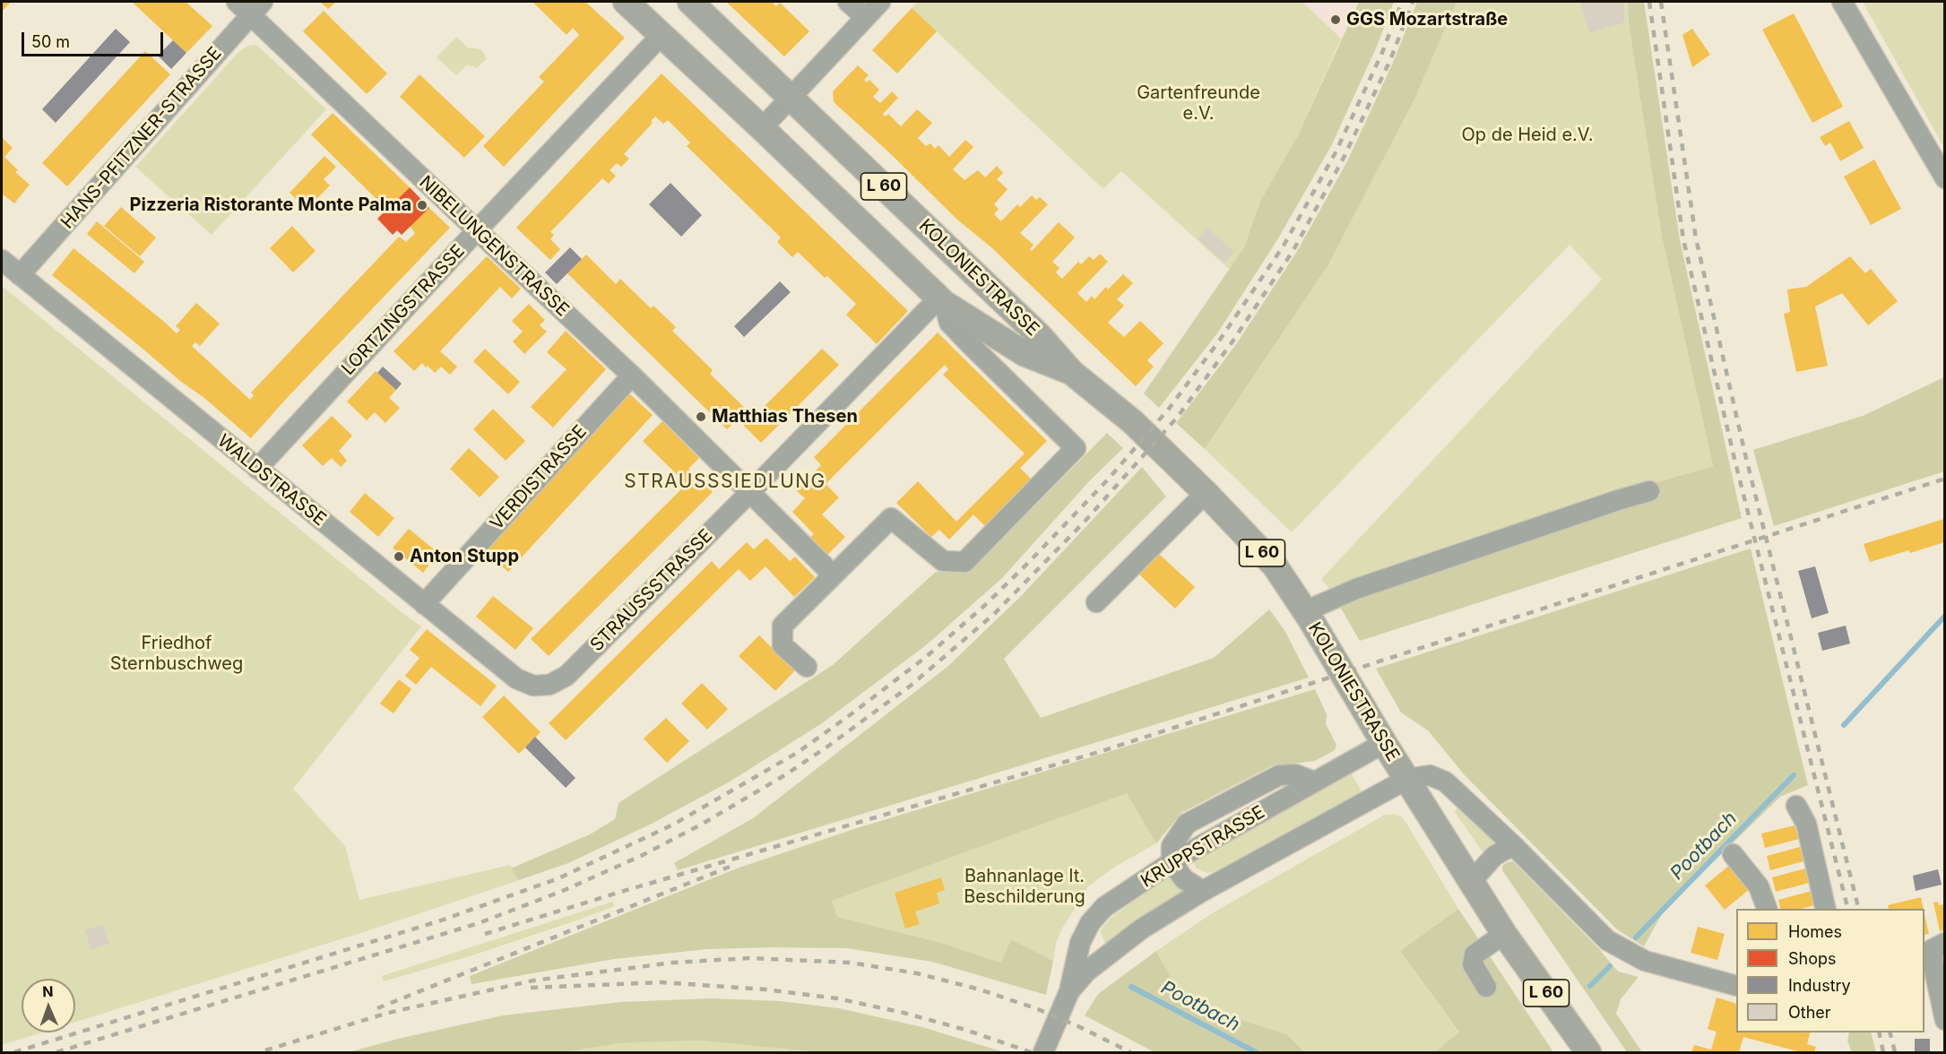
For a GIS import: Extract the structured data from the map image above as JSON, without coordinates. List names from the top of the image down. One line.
{"streets":{"main road":["L 60","KOLONIESTRASSE"],"street":["HANS-PFITZNER-STRASSE","NIBELUNGENSTRASSE","LORTZINGSTRASSE","VERDISTRASSE","WALDSTRASSE","STRAUSSSTRASSE","KRUPPSTRASSE"]},"crossings":[["HANS-PFITZNER-STRASSE","NIBELUNGENSTRASSE"],["HANS-PFITZNER-STRASSE","WALDSTRASSE"],["NIBELUNGENSTRASSE","LORTZINGSTRASSE"],["NIBELUNGENSTRASSE","VERDISTRASSE"],["NIBELUNGENSTRASSE","STRAUSSSTRASSE"],["KOLONIESTRASSE","LORTZINGSTRASSE"],["KOLONIESTRASSE","STRAUSSSTRASSE"],["KOLONIESTRASSE","KRUPPSTRASSE"],["LORTZINGSTRASSE","WALDSTRASSE"],["VERDISTRASSE","WALDSTRASSE"],["WALDSTRASSE","STRAUSSSTRASSE"]],"districts":["STRAUSSSIEDLUNG"],"water":["Pootbach"],"parks":["Gartenfreunde e.V.","Op de Heid e.V.","Friedhof Sternbuschweg","Bahnanlage lt. Beschilderung"],"places":["GGS Mozartstraße","Pizzeria Ristorante Monte Palma","Matthias Thesen","Anton Stupp"],"legend":["Homes","Shops","Industry","Other"],"scale_bar":"50 m","north":"top"}
